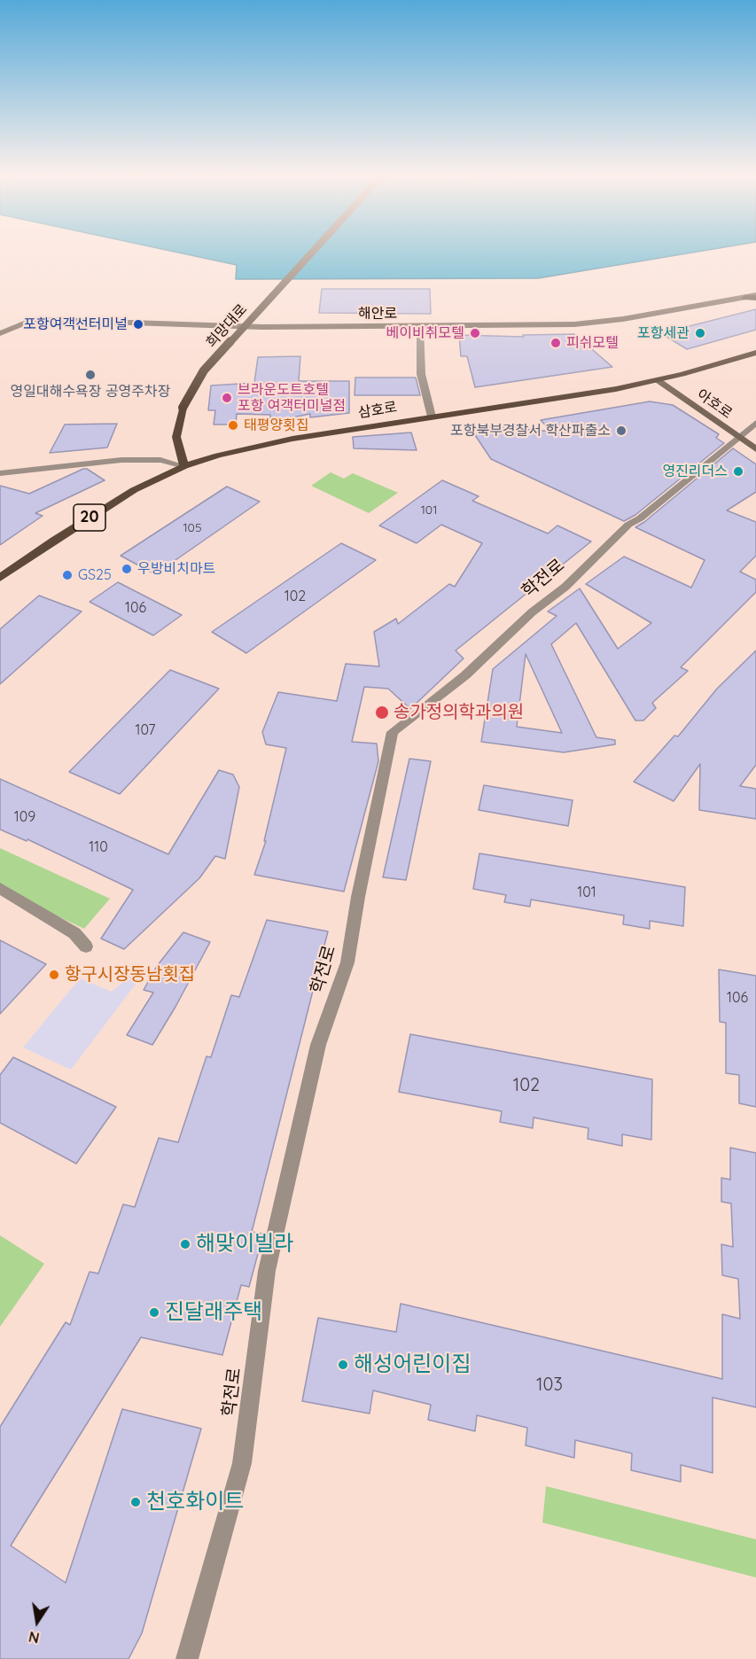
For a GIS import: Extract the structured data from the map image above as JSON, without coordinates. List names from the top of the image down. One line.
{"streets":{"main road":["희망대로","삼호로","20"],"street":["해안로","아호로","학전로"]},"crossings":[["희망대로","삼호로"],["아호로","삼호로"],["아호로","학전로"]],"places":["포항여객선터미널","베이비취모텔","포항세관","피쉬모텔","영일대해수욕장 공영주차장","브라운도트호텔 포항 여객터미널점","태평양횟집","포항북부경찰서 학산파출소","영진리더스","우방비치마트","GS25","송가정의학과의원","항구시장동남횟집","해맞이빌라","진달래주택","해성어린이집","천호화이트"],"house_numbers":["101","105","102","106","107","109","110","101","106","102","103"],"north":"bottom"}
